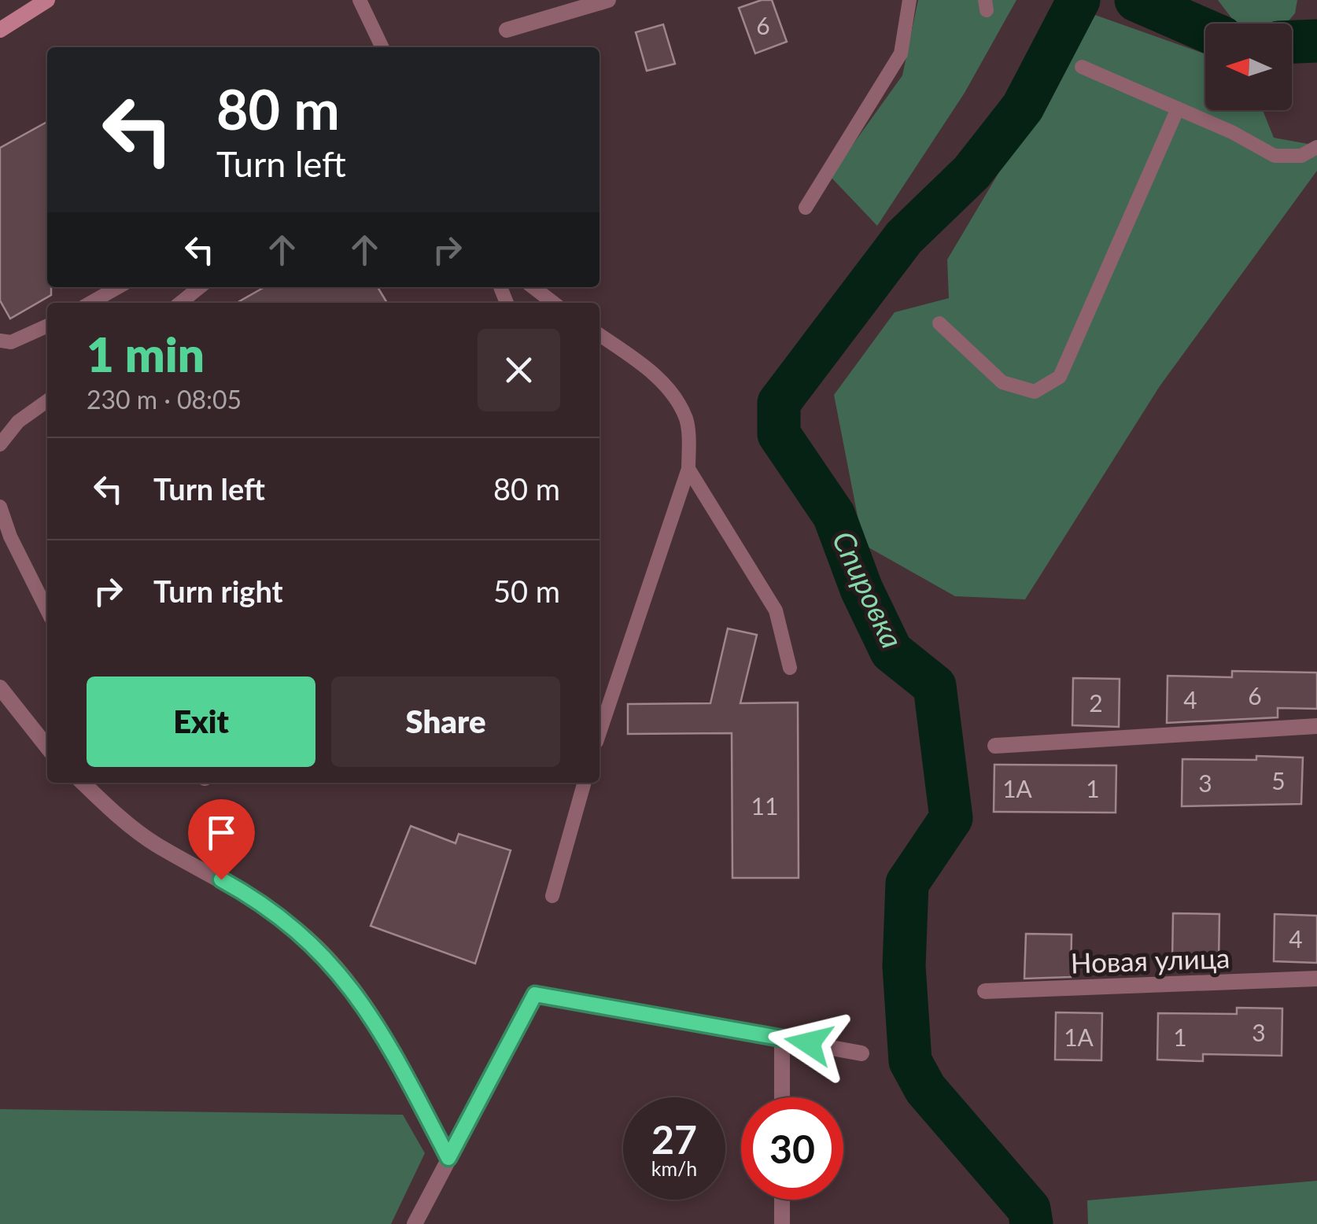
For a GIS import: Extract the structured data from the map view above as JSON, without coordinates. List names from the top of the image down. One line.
{"streets":{"street":["Новая улица"]},"water":["Спировка"],"house_numbers":["6","6","4","2","5","3","1А","1","11","4","3","1А","1"],"north":"left","page":{"turn":["80 m","Turn left"],"heading":["1 min","230 m · 08:05"],"list":[{"name":"Turn left","value":"80 m"},{"name":"Turn right","value":"50 m"}],"buttons":["Exit","Share"],"speed":"27 km/h","limit":"30"}}
